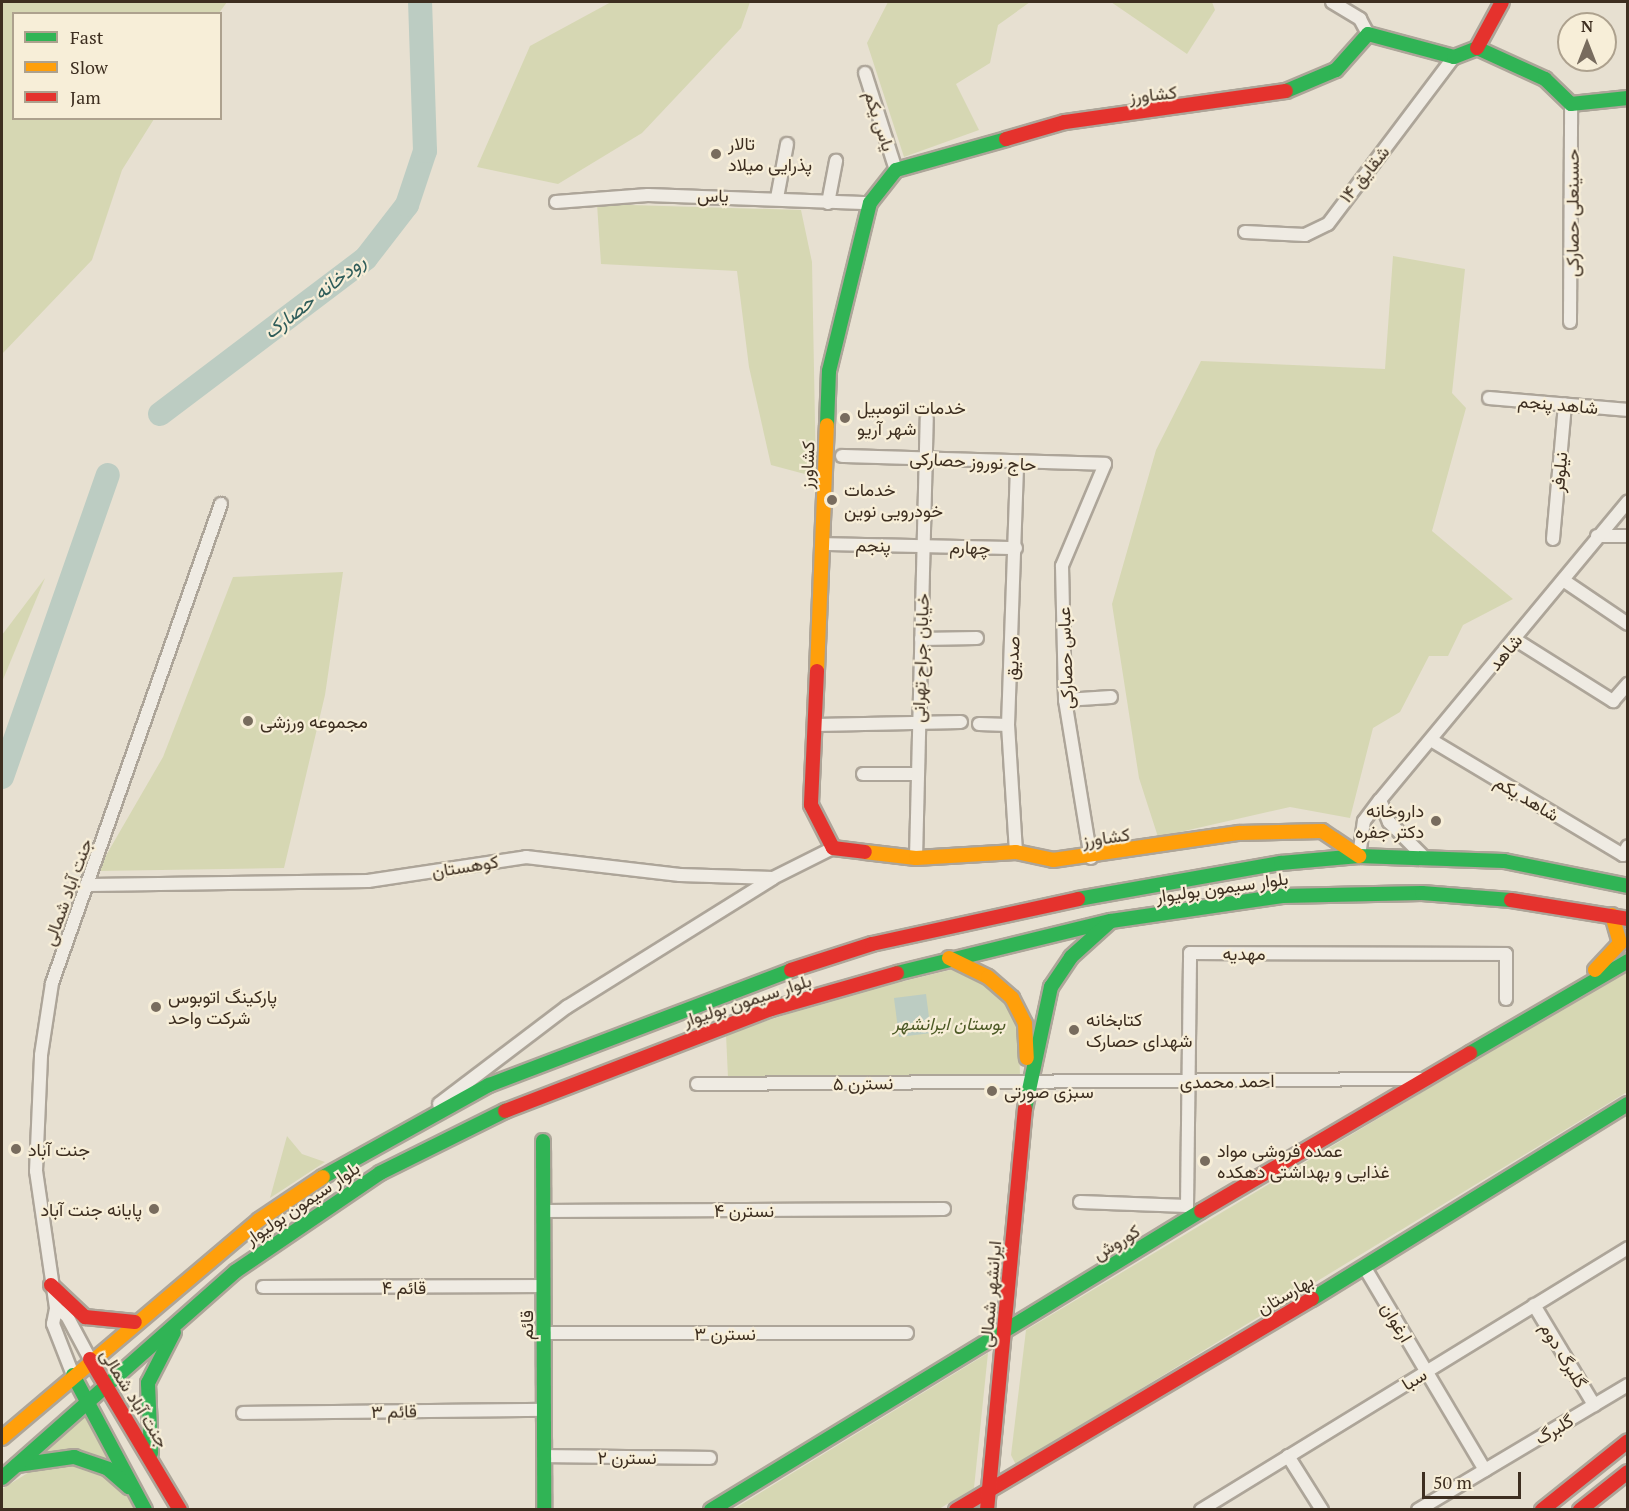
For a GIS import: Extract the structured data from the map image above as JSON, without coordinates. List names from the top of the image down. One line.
{"streets":{"street":["کشاورز","یاس یکم","شقایق ۱۴","یاس","حسینعلی حصارکی","شاهد پنجم","حاج نوروز حصارکی","نیلوفر","پنجم","چهارم","شاهد","خیابان جراح تهرانی","صدیق","عباس حصارکی","شاهد یکم","کوهستان","بلوار سیمون بولیوار","جنت آباد شمالی","مهدیه","احمد محمدی","نسترن ۵","نسترن ۴","کوروش","قائم ۴","ایرانشهر شمالی","بهارستان","ارغوان","قائم","نسترن ۳","گلبرگ دوم","سبا","قائم ۳","گلبرگ","نسترن ۲"]},"crossings":[["کشاورز","یاس یکم"],["کشاورز","یاس"],["کشاورز","پنجم"],["کشاورز","شاهد"],["کشاورز","خیابان جراح تهرانی"],["کشاورز","صدیق"],["کشاورز","عباس حصارکی"],["کشاورز","کوهستان"],["کشاورز","بلوار سیمون بولیوار"],["شاهد پنجم","نیلوفر"],["حاج نوروز حصارکی","خیابان جراح تهرانی"],["حاج نوروز حصارکی","صدیق"],["حاج نوروز حصارکی","عباس حصارکی"],["پنجم","چهارم"],["پنجم","خیابان جراح تهرانی"],["چهارم","خیابان جراح تهرانی"],["چهارم","صدیق"],["شاهد","شاهد یکم"],["شاهد","بلوار سیمون بولیوار"],["کوهستان","جنت آباد شمالی"],["بلوار سیمون بولیوار","جنت آباد شمالی"],["مهدیه","احمد محمدی"],["احمد محمدی","نسترن ۵"],["احمد محمدی","کوروش"],["احمد محمدی","ایرانشهر شمالی"],["نسترن ۵","ایرانشهر شمالی"],["نسترن ۴","قائم"],["کوروش","ایرانشهر شمالی"],["قائم ۴","قائم"],["ایرانشهر شمالی","بهارستان"],["بهارستان","ارغوان"],["ارغوان","سبا"],["ارغوان","گلبرگ"],["قائم","نسترن ۳"],["قائم","قائم ۳"],["قائم","نسترن ۲"],["گلبرگ دوم","سبا"],["گلبرگ دوم","گلبرگ"]],"water":["رودخانه حصارک"],"parks":["بوستان ایرانشهر"],"places":["تالار پذرایی میلاد","خدمات اتومبیل شهر آریو","خدمات خودرویی نوین","مجموعه ورزشی","داروخانه دکتر جفره","پارکینگ اتوبوس شرکت واحد","کتابخانه شهدای حصارک","سبزی صورتی","جنت آباد","عمده فروشی مواد غذایی و بهداشتی دهکده","پایانه جنت آباد"],"legend":["Fast","Slow","Jam"],"scale_bar":"50 m","north":"top"}
